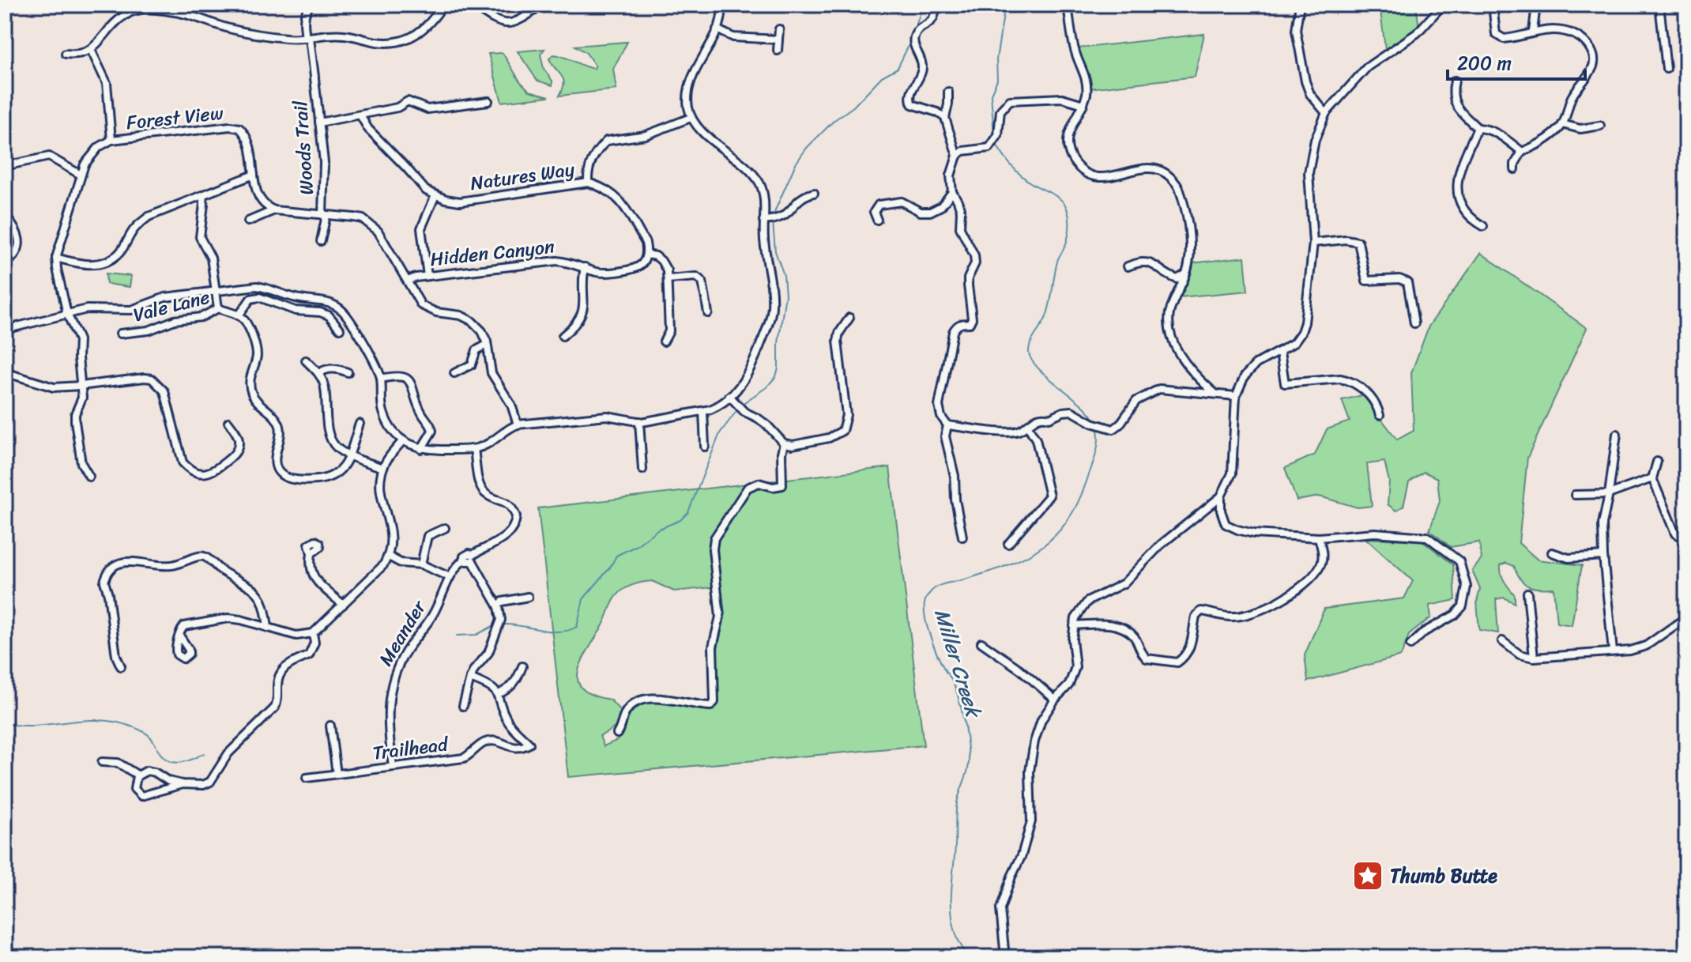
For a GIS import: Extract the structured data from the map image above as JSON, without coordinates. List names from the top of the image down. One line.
{"streets":{"street":["Forest View","Woods Trail","Natures Way","Hidden Canyon","Vale Lane","Meander","Trailhead"]},"crossings":[["Natures Way","Hidden Canyon"],["Meander","Trailhead"]],"water":["Miller Creek"],"places":{"place":["Thumb Butte"]},"scale_bar":"200 m"}
